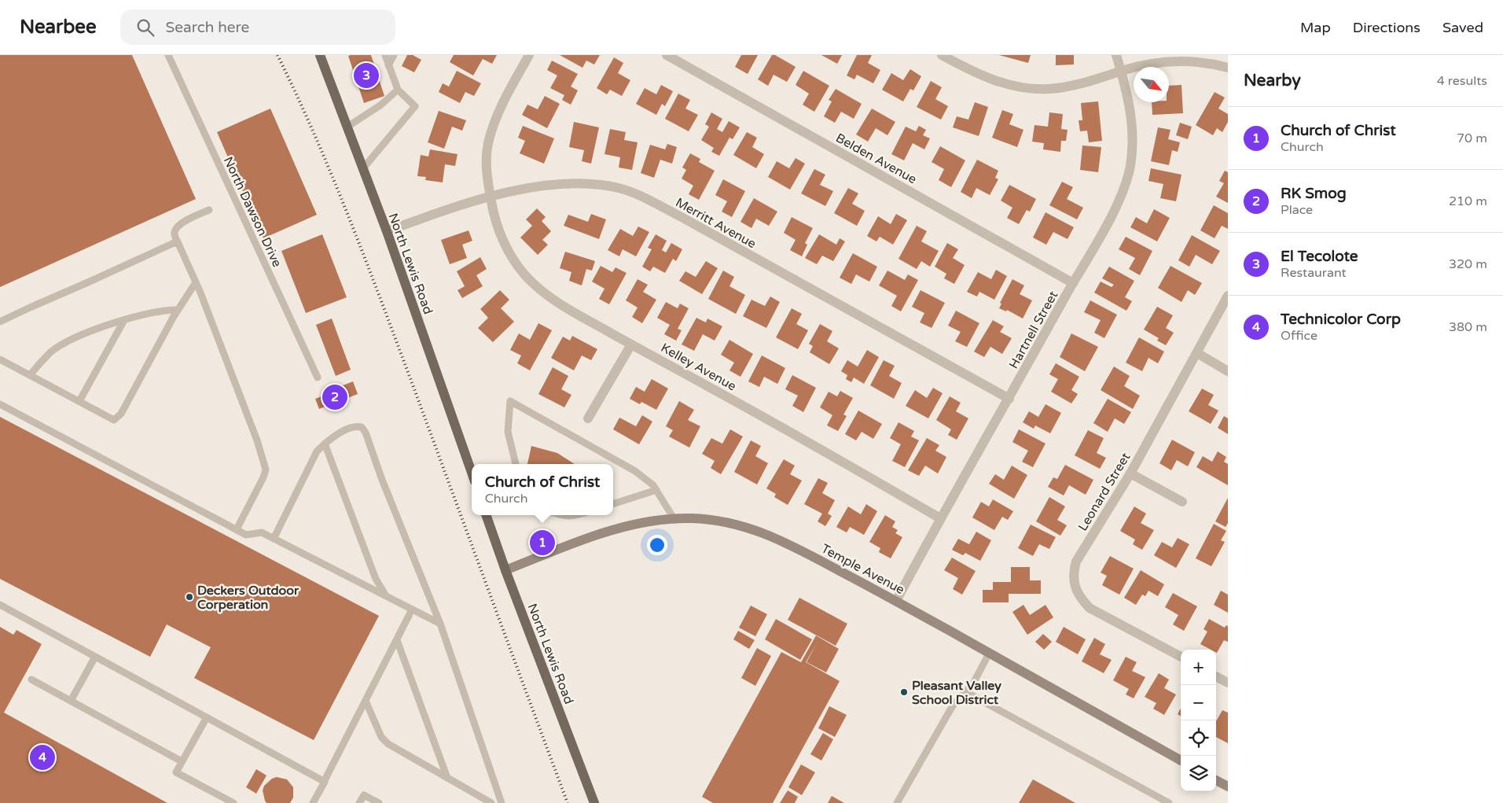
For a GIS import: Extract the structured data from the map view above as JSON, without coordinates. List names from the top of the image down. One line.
{"streets":{"main road":["North Lewis Road","Temple Avenue"],"street":["Belden Avenue","Merritt Avenue","Hartnell Street","Kelley Avenue","Leonard Street"],"lane":["North Dawson Drive"]},"crossings":[["Belden Avenue","Hartnell Street"],["Merritt Avenue","North Lewis Road"],["Merritt Avenue","Hartnell Street"],["Merritt Avenue","Kelley Avenue"],["North Lewis Road","Temple Avenue"],["Hartnell Street","Kelley Avenue"],["Hartnell Street","Temple Avenue"]],"places":["Deckers Outdoor Corperation","Pleasant Valley School District"],"north":"bottom right","page":{"header":"Nearbee","search":"Search here","nav":["Map","Directions","Saved"],"heading":["Nearby","4 results"],"pins":["3","2","1","4"],"list":[{"mark":"1","name":"Church of Christ","note":"Church","value":"70 m"},{"mark":"2","name":"RK Smog","note":"Place","value":"210 m"},{"mark":"3","name":"El Tecolote","note":"Restaurant","value":"320 m"},{"mark":"4","name":"Technicolor Corp","note":"Office","value":"380 m"}],"popup":["Church of Christ","Church"],"map_buttons":["+","−"]}}
